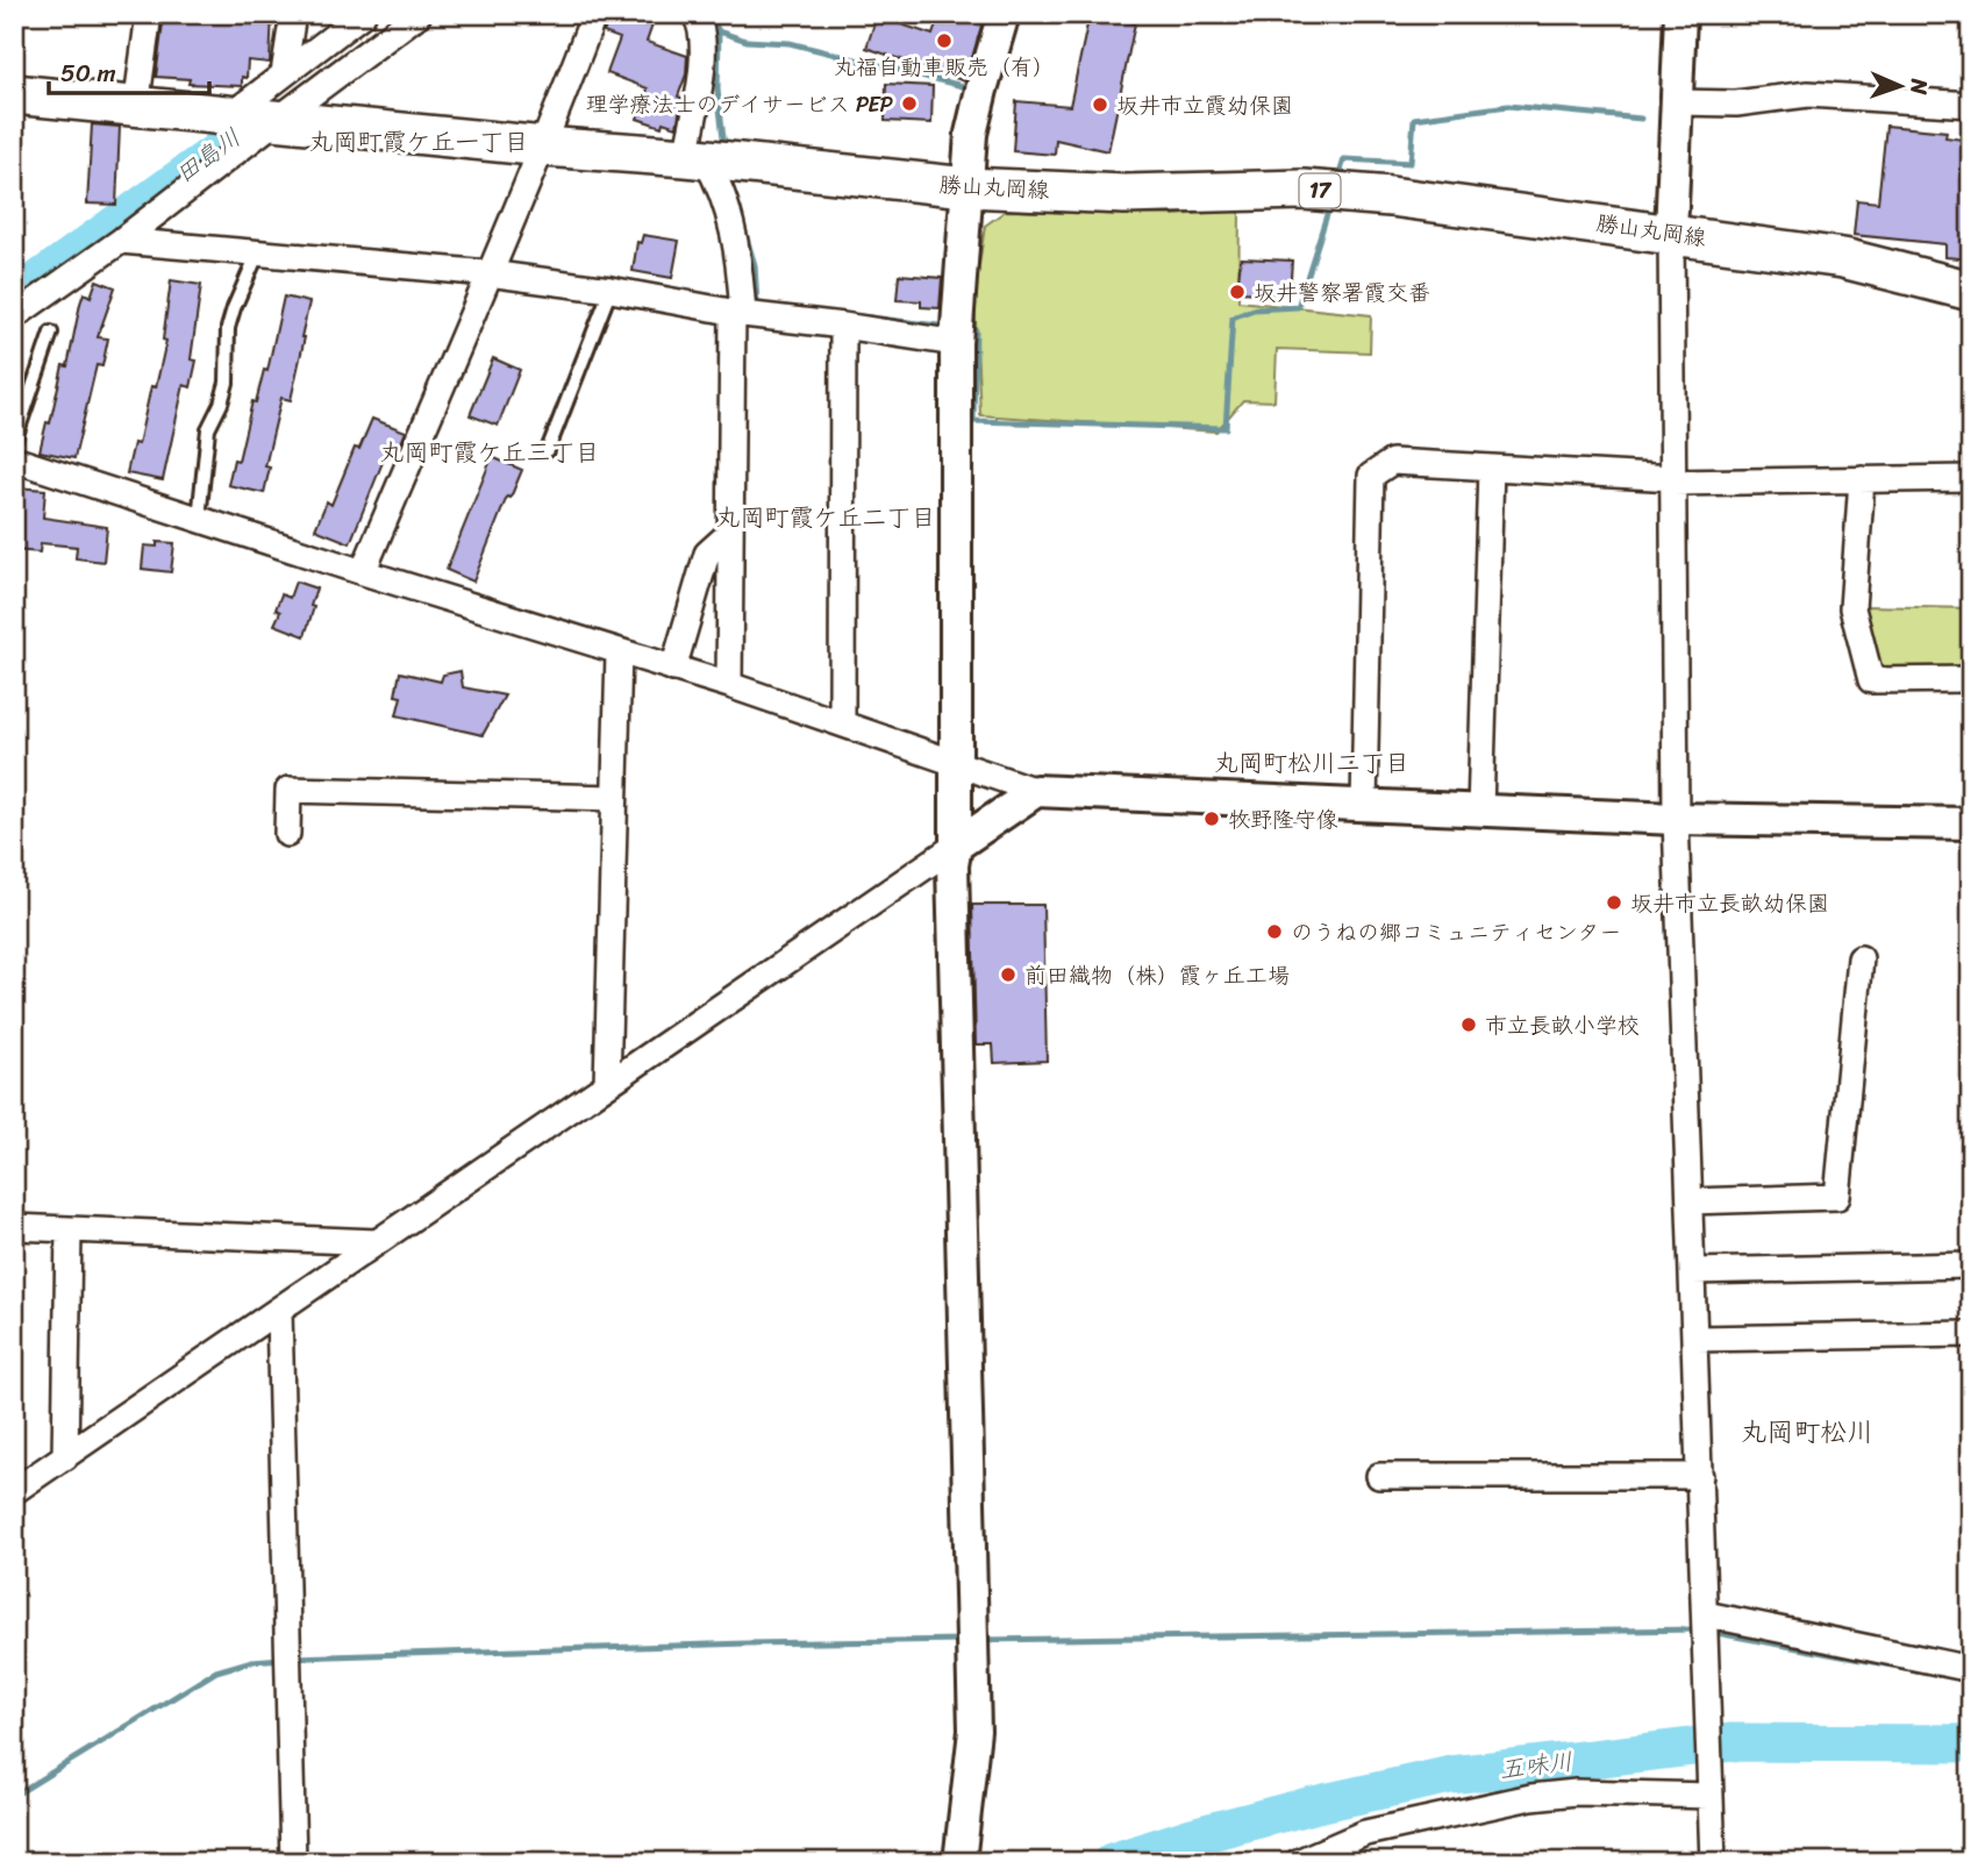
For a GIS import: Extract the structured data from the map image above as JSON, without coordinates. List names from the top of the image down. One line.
{"streets":{"main road":["勝山丸岡線","17"]},"districts":["丸岡町霞ケ丘一丁目","丸岡町霞ケ丘三丁目","丸岡町霞ケ丘二丁目","丸岡町松川二丁目","丸岡町松川"],"water":["田島川","五味川"],"places":["丸福自動車販売（有）","理学療法士のデイサービス PEP","坂井市立霞幼保園","坂井警察署霞交番","牧野隆守像","坂井市立長畝幼保園","のうねの郷コミュニティセンター","前田織物（株）霞ヶ丘工場","市立長畝小学校"],"scale_bar":"50 m","north":"right"}
